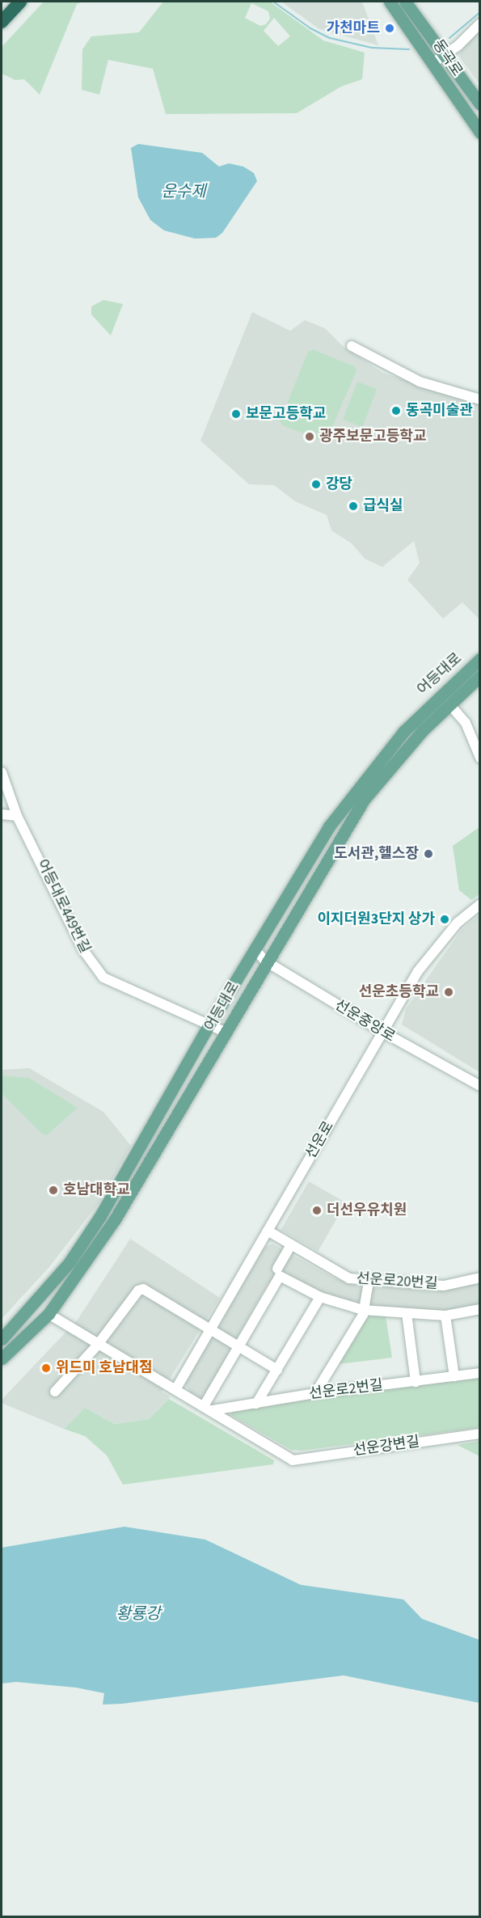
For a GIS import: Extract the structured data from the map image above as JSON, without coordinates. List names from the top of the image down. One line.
{"streets":{"main road":["동곡로","어등대로"],"street":["어등대로449번길","선운중앙로","선운로","선운로20번길","선운로2번길","선운강변길"]},"crossings":[["어등대로","어등대로449번길"],["어등대로","선운중앙로"],["선운중앙로","선운로"],["선운로","선운로20번길"],["선운로2번길","선운강변길"]],"water":["운수제","황룡강"],"places":["가천마트","동곡미술관","보문고등학교","광주보문고등학교","강당","급식실","도서관,헬스장","이지더원3단지 상가","선운초등학교","호남대학교","더선우유치원","위드미 호남대점"]}
